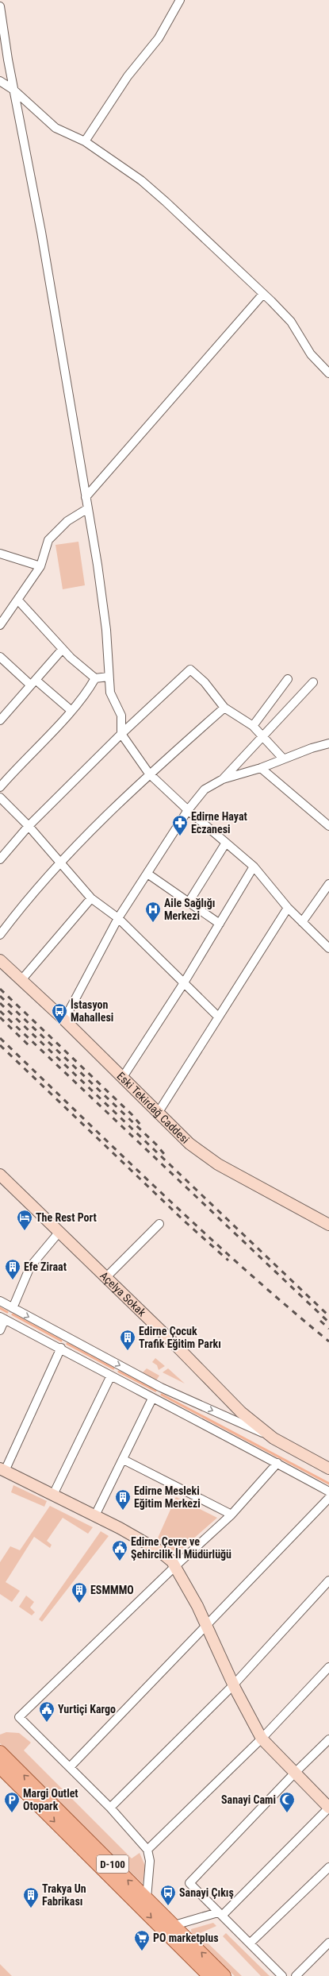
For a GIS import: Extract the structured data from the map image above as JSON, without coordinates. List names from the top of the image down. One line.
{"streets":{"main road":["D-100"],"street":["Eski Tekirdağ Caddesi","Açelya Sokak"]},"places":{"pharmacy":["Edirne Hayat Eczanesi"],"hospital":["Aile Sağlığı Merkezi"],"bus stop":["İstasyon Mahallesi","Sanayi Çıkış"],"hotel":["The Rest Port"],"building":["Efe Ziraat","Edirne Çocuk Trafik Eğitim Parkı","Edirne Mesleki Eğitim Merkezi","ESMMMO","Trakya Un Fabrikası"],"public building":["Edirne Çevre ve Şehircilik İl Müdürlüğü","Yurtiçi Kargo"],"parking":["Margi Outlet Otopark"],"mosque":["Sanayi Cami"],"supermarket":["PO marketplus"]}}
